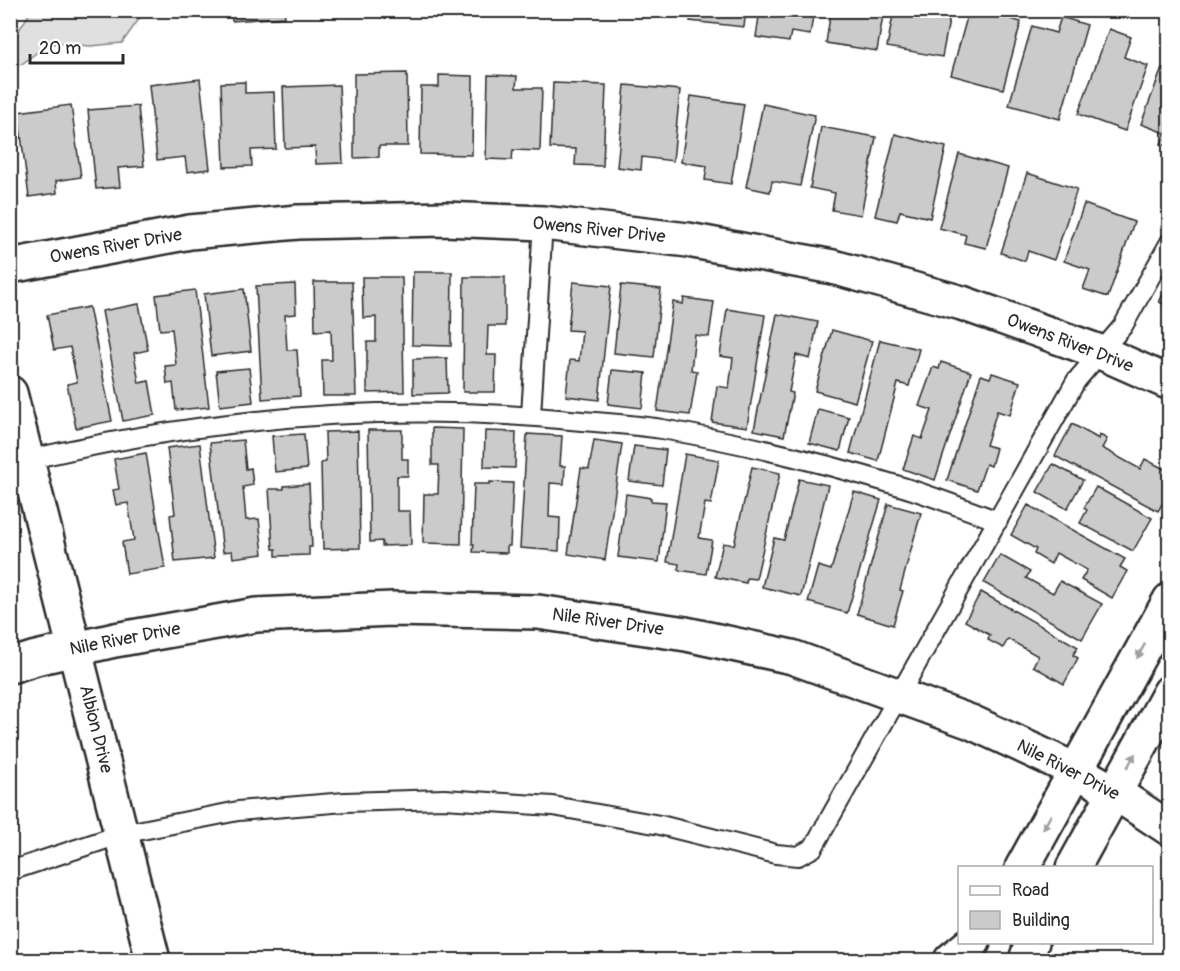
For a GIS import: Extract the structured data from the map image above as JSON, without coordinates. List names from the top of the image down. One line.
{"streets":{"street":["Owens River Drive","Nile River Drive","Albion Drive"]},"crossings":[["Nile River Drive","Albion Drive"]],"legend":["Road","Building"],"scale_bar":"20 m"}
